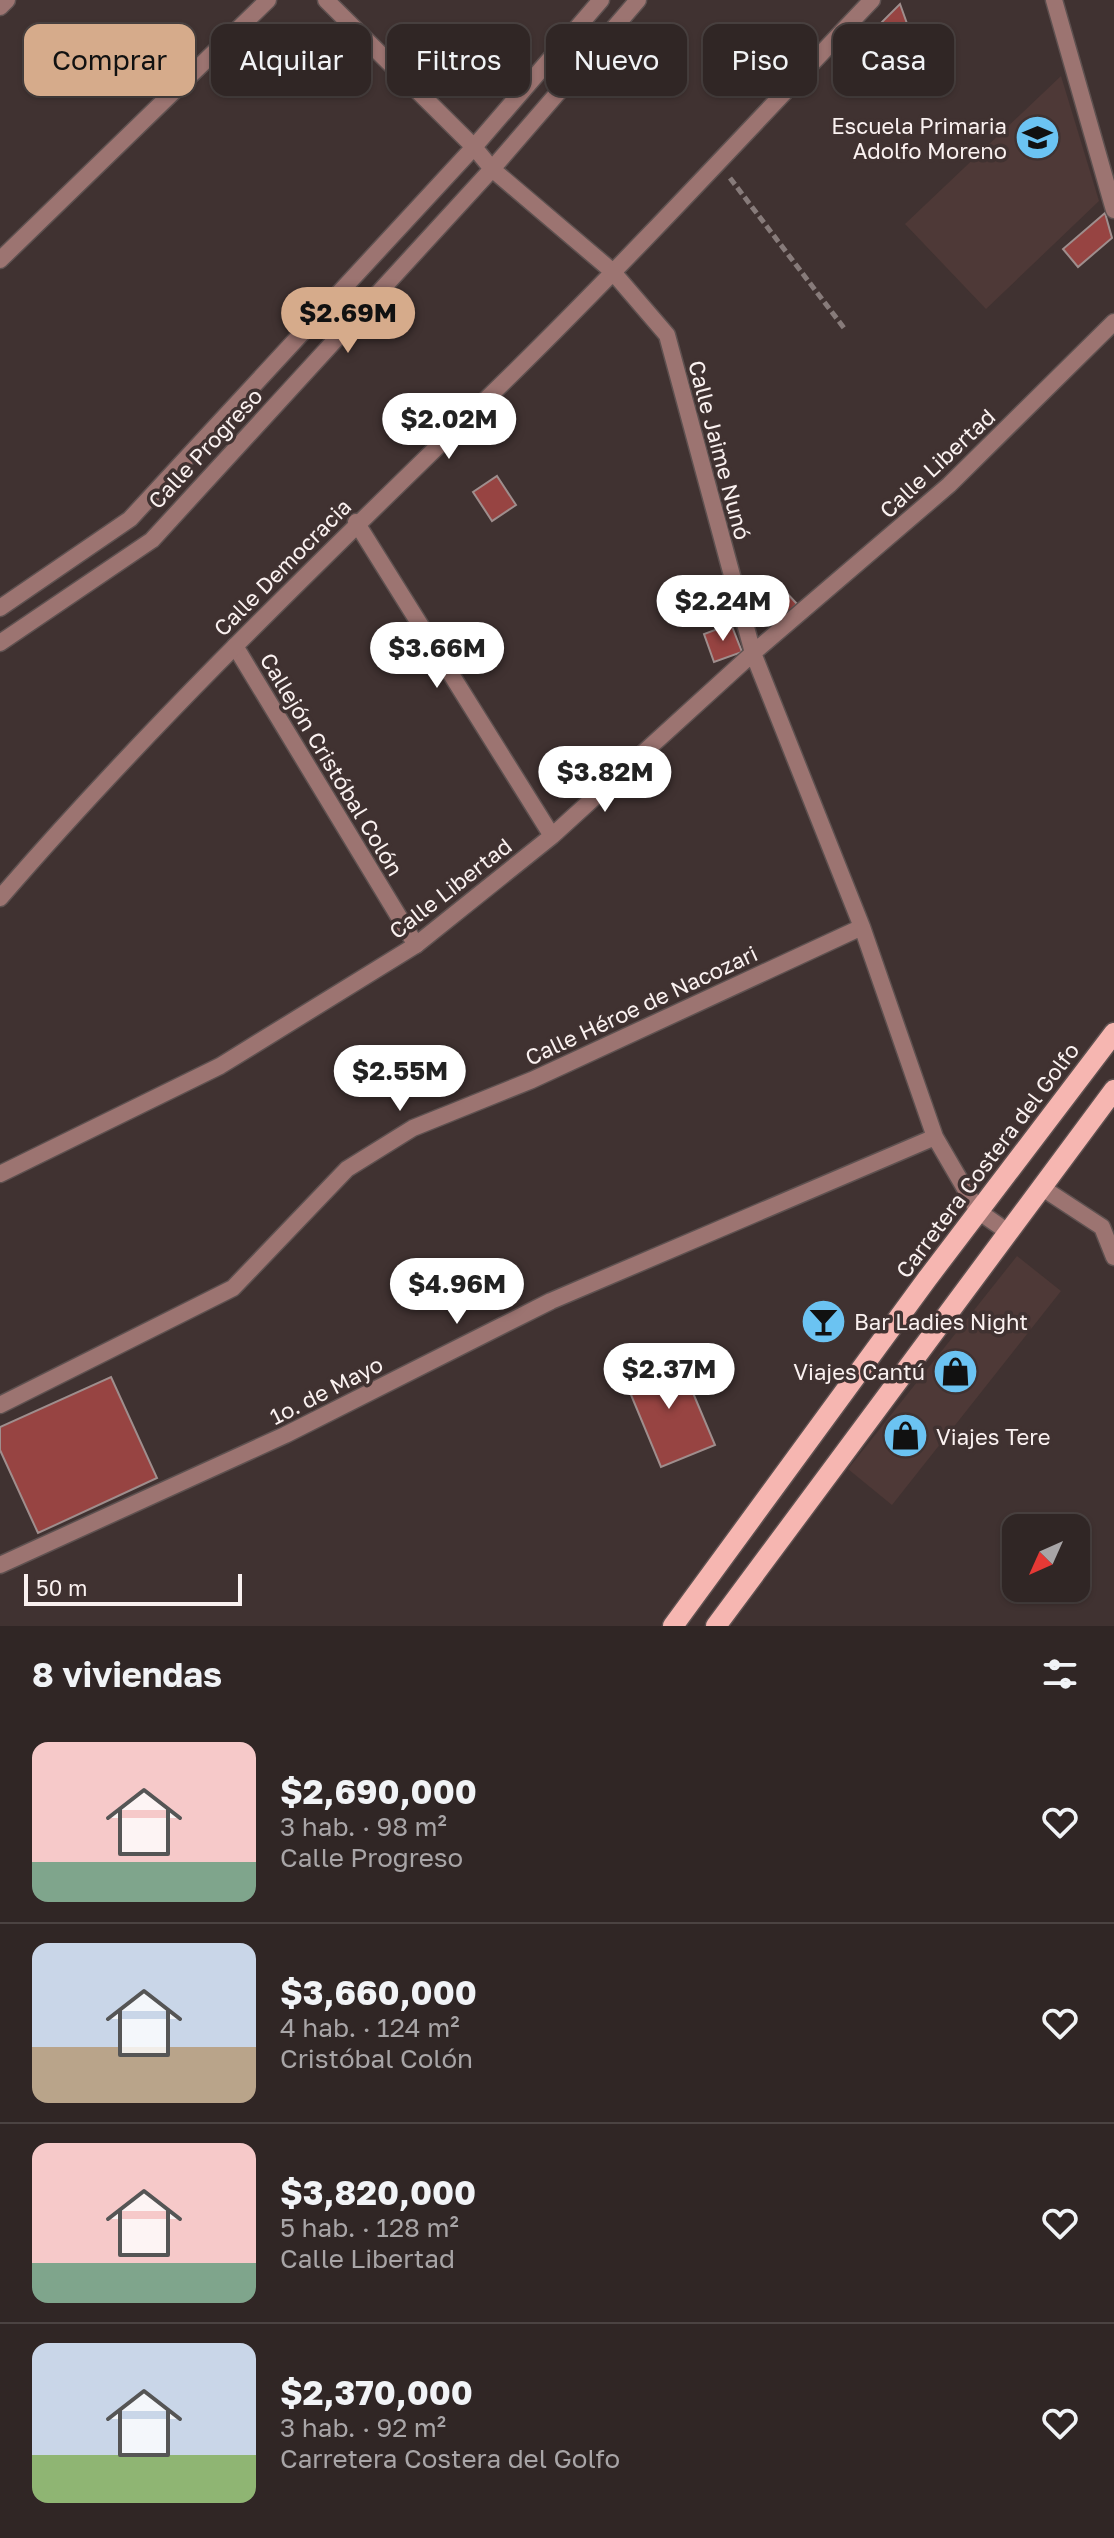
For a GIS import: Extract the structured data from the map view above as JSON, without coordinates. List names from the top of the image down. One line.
{"streets":{"main road":["Carretera Costera del Golfo"],"street":["Calle Progreso","Calle Jaime Nunó","Calle Libertad","Calle Democracia","Callejón Cristóbal Colón","Calle Héroe de Nacozari","1o. de Mayo"]},"crossings":[["Calle Progreso","Calle Jaime Nunó"],["Calle Jaime Nunó","Calle Libertad"],["Calle Jaime Nunó","Calle Democracia"],["Calle Jaime Nunó","Calle Héroe de Nacozari"],["Calle Jaime Nunó","Carretera Costera del Golfo"],["Calle Jaime Nunó","1o. de Mayo"],["Calle Libertad","Callejón Cristóbal Colón"],["Calle Democracia","Callejón Cristóbal Colón"]],"places":{"school or university":["Escuela Primaria Adolfo Moreno"],"bar":["Bar Ladies Night"],"shop":["Viajes Cantú","Viajes Tere"]},"scale_bar":"50 m","north":"bottom left","page":{"chip":["Comprar","Alquilar","Filtros","Nuevo","Piso","Casa"],"price":["$2.69M","$2.02M","$2.24M","$3.66M","$3.82M","$2.55M","$4.96M","$2.37M"],"scale":"50 m","heading":"8 viviendas","list":[{"name":"$2,690,000","note":"3 hab. · 98 m² · Calle Progreso"},{"name":"$3,660,000","note":"4 hab. · 124 m² · Cristóbal Colón"},{"name":"$3,820,000","note":"5 hab. · 128 m² · Calle Libertad"},{"name":"$2,370,000","note":"3 hab. · 92 m² · Carretera Costera del Golfo"}]}}
